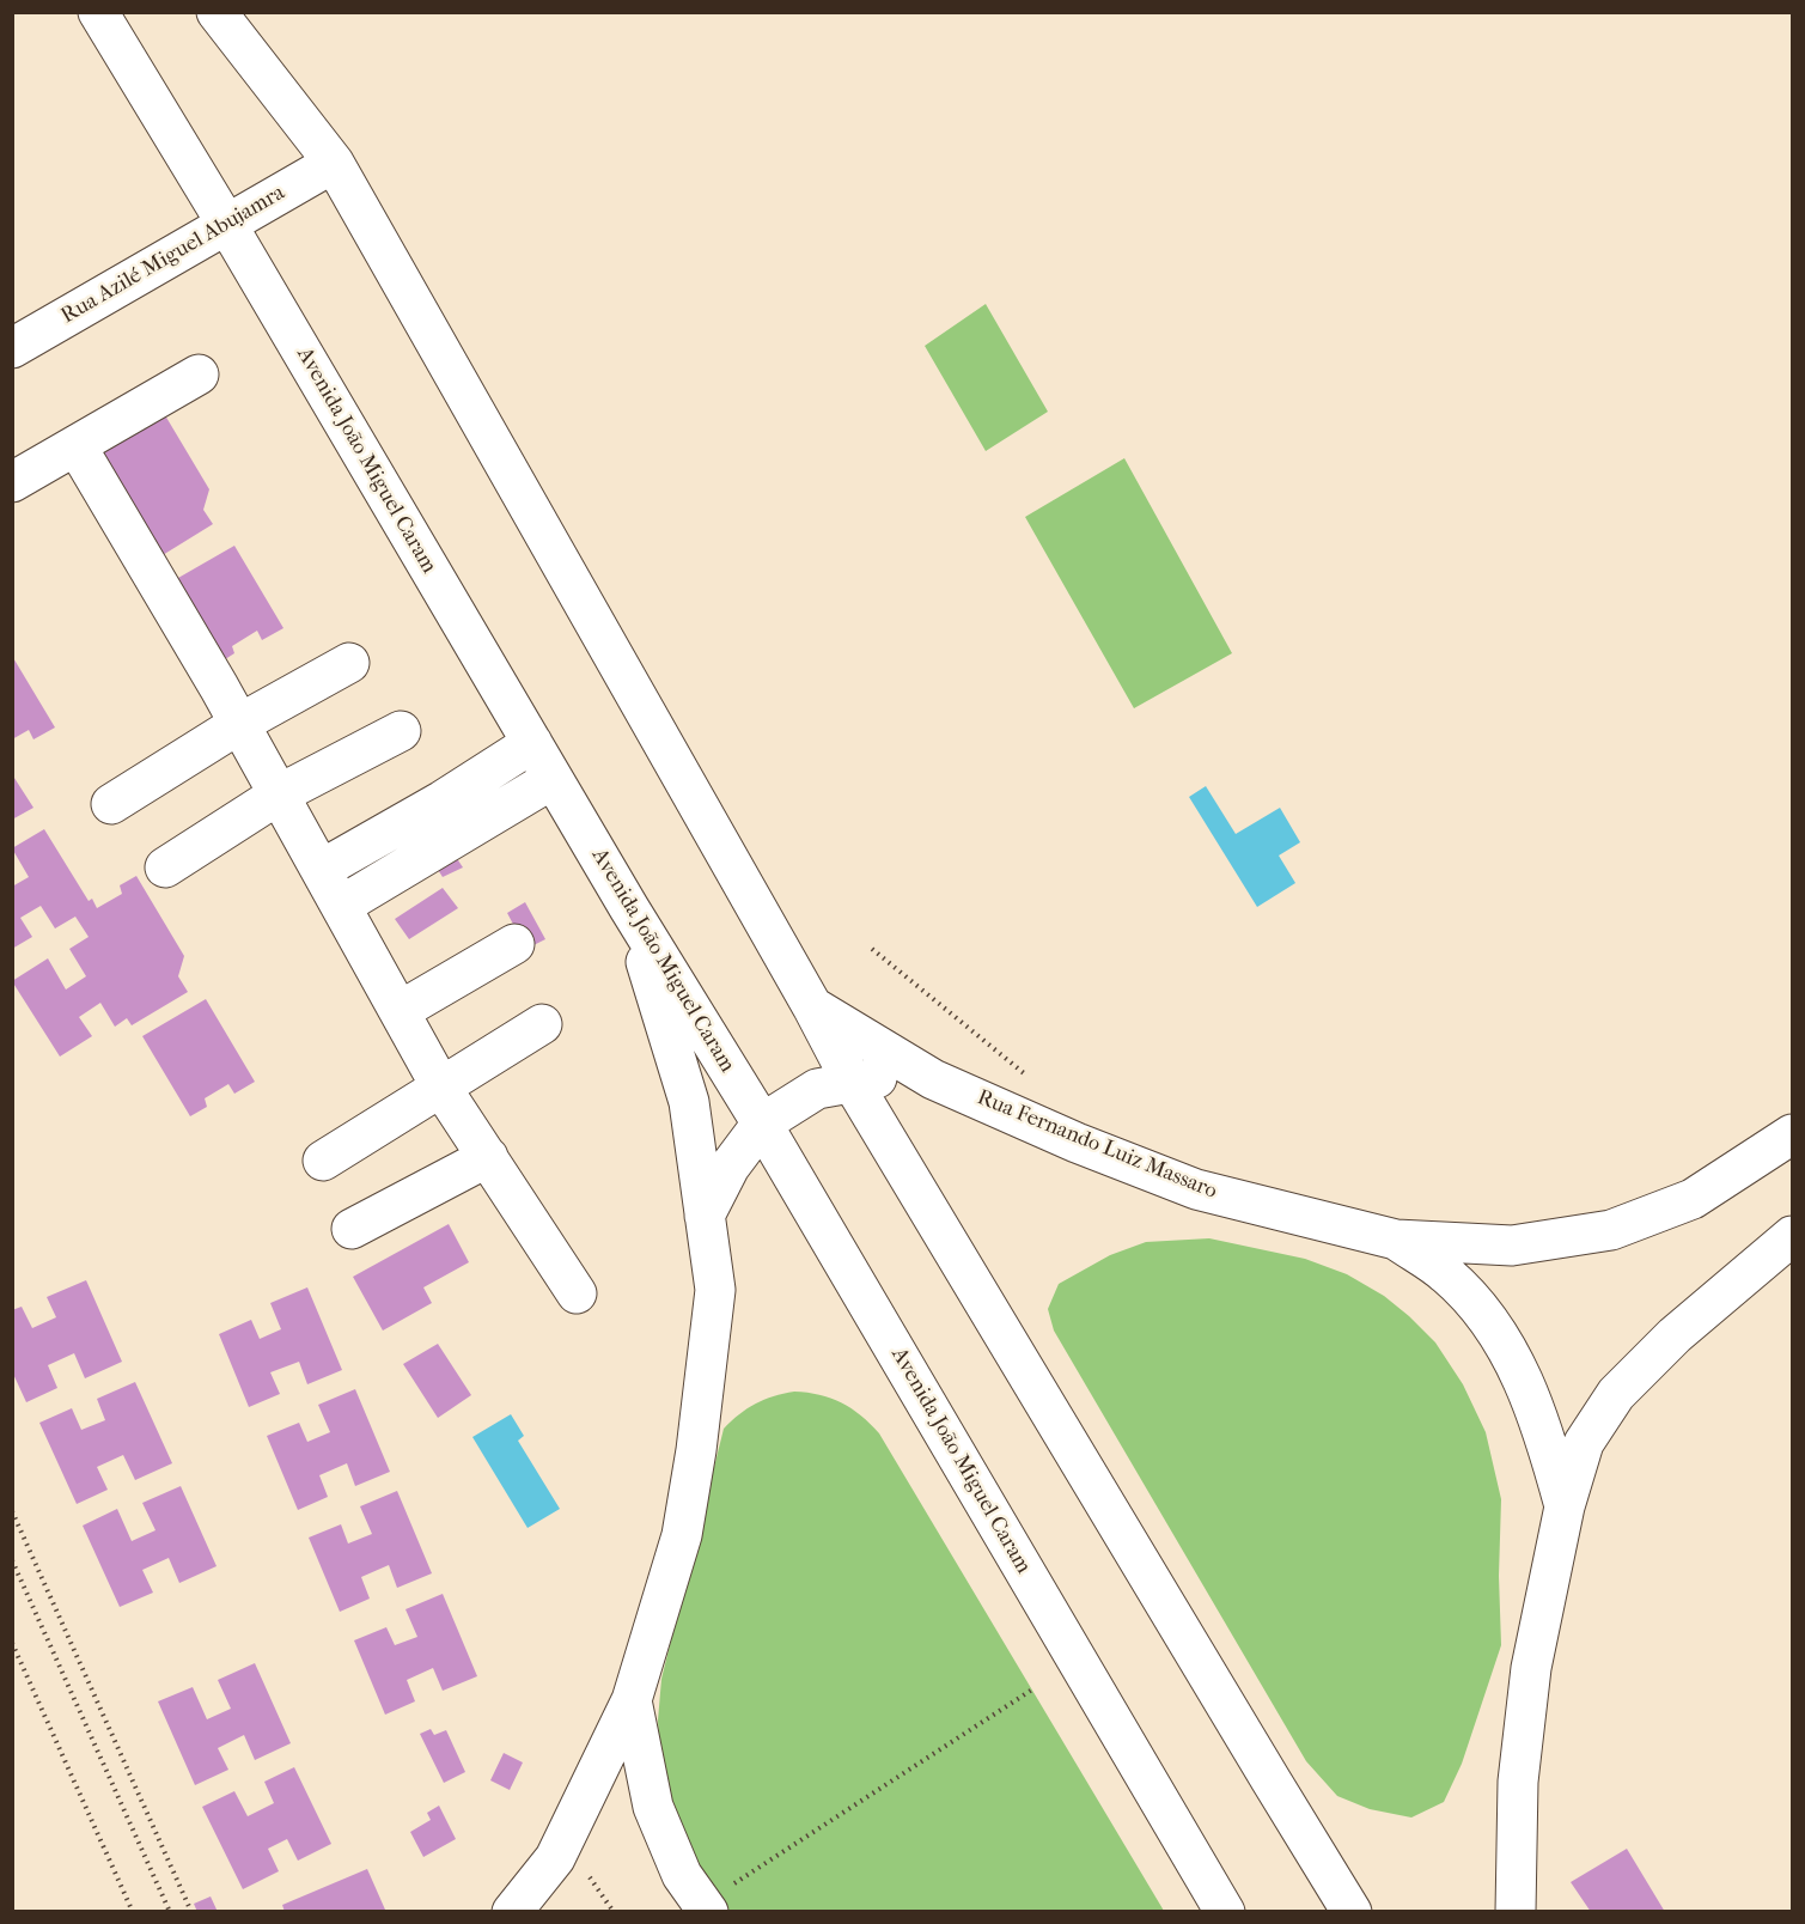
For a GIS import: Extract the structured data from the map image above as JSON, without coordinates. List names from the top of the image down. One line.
{"streets":{"street":["Rua Azilé Miguel Abujamra","Avenida João Miguel Caram","Rua Fernando Luiz Massaro"]},"crossings":[["Rua Azilé Miguel Abujamra","Avenida João Miguel Caram"]]}
